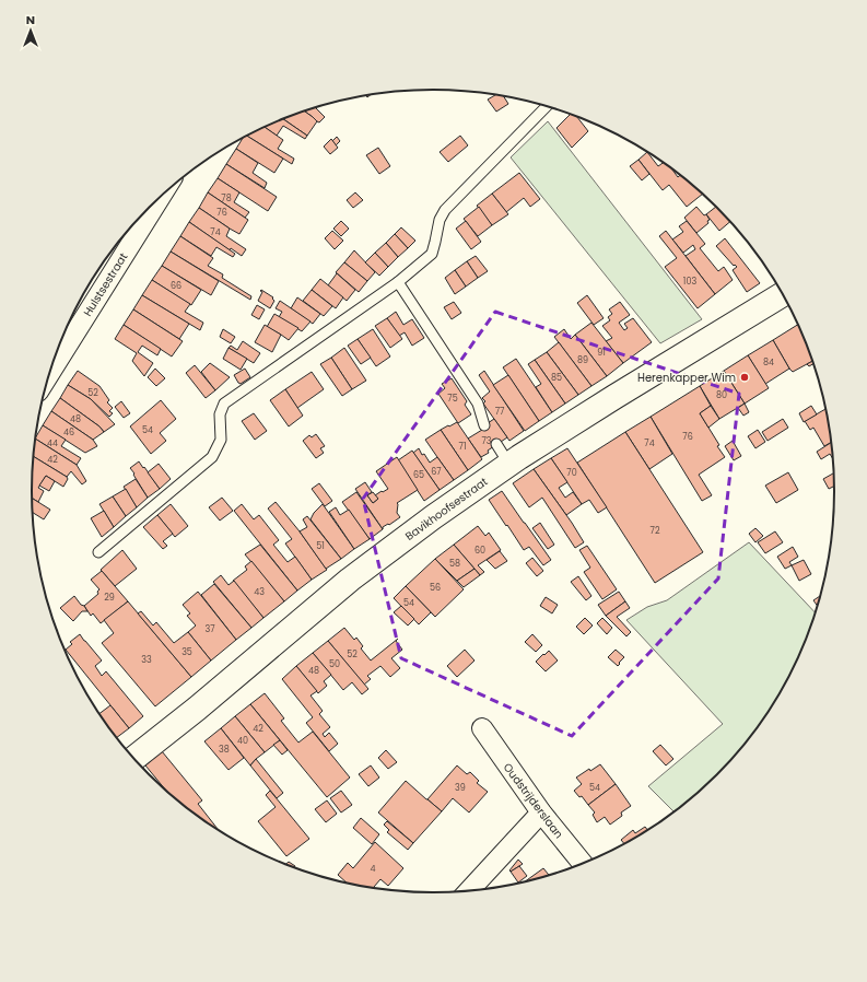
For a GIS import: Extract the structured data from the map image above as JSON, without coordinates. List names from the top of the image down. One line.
{"streets":{"street":["Hulstsestraat","Bavikhoofsestraat","Oudstrijderslaan"]},"places":["Herenkapper Wim"],"house_numbers":["78","76","74","103","66","91","89","84","85","52","80","75","77","48","54","46","76","73","44","74","71","42","67","70","65","72","51","60","58","56","43","29","54","37","35","52","33","50","48","42","40","38","39","54","4"],"north":"top"}
